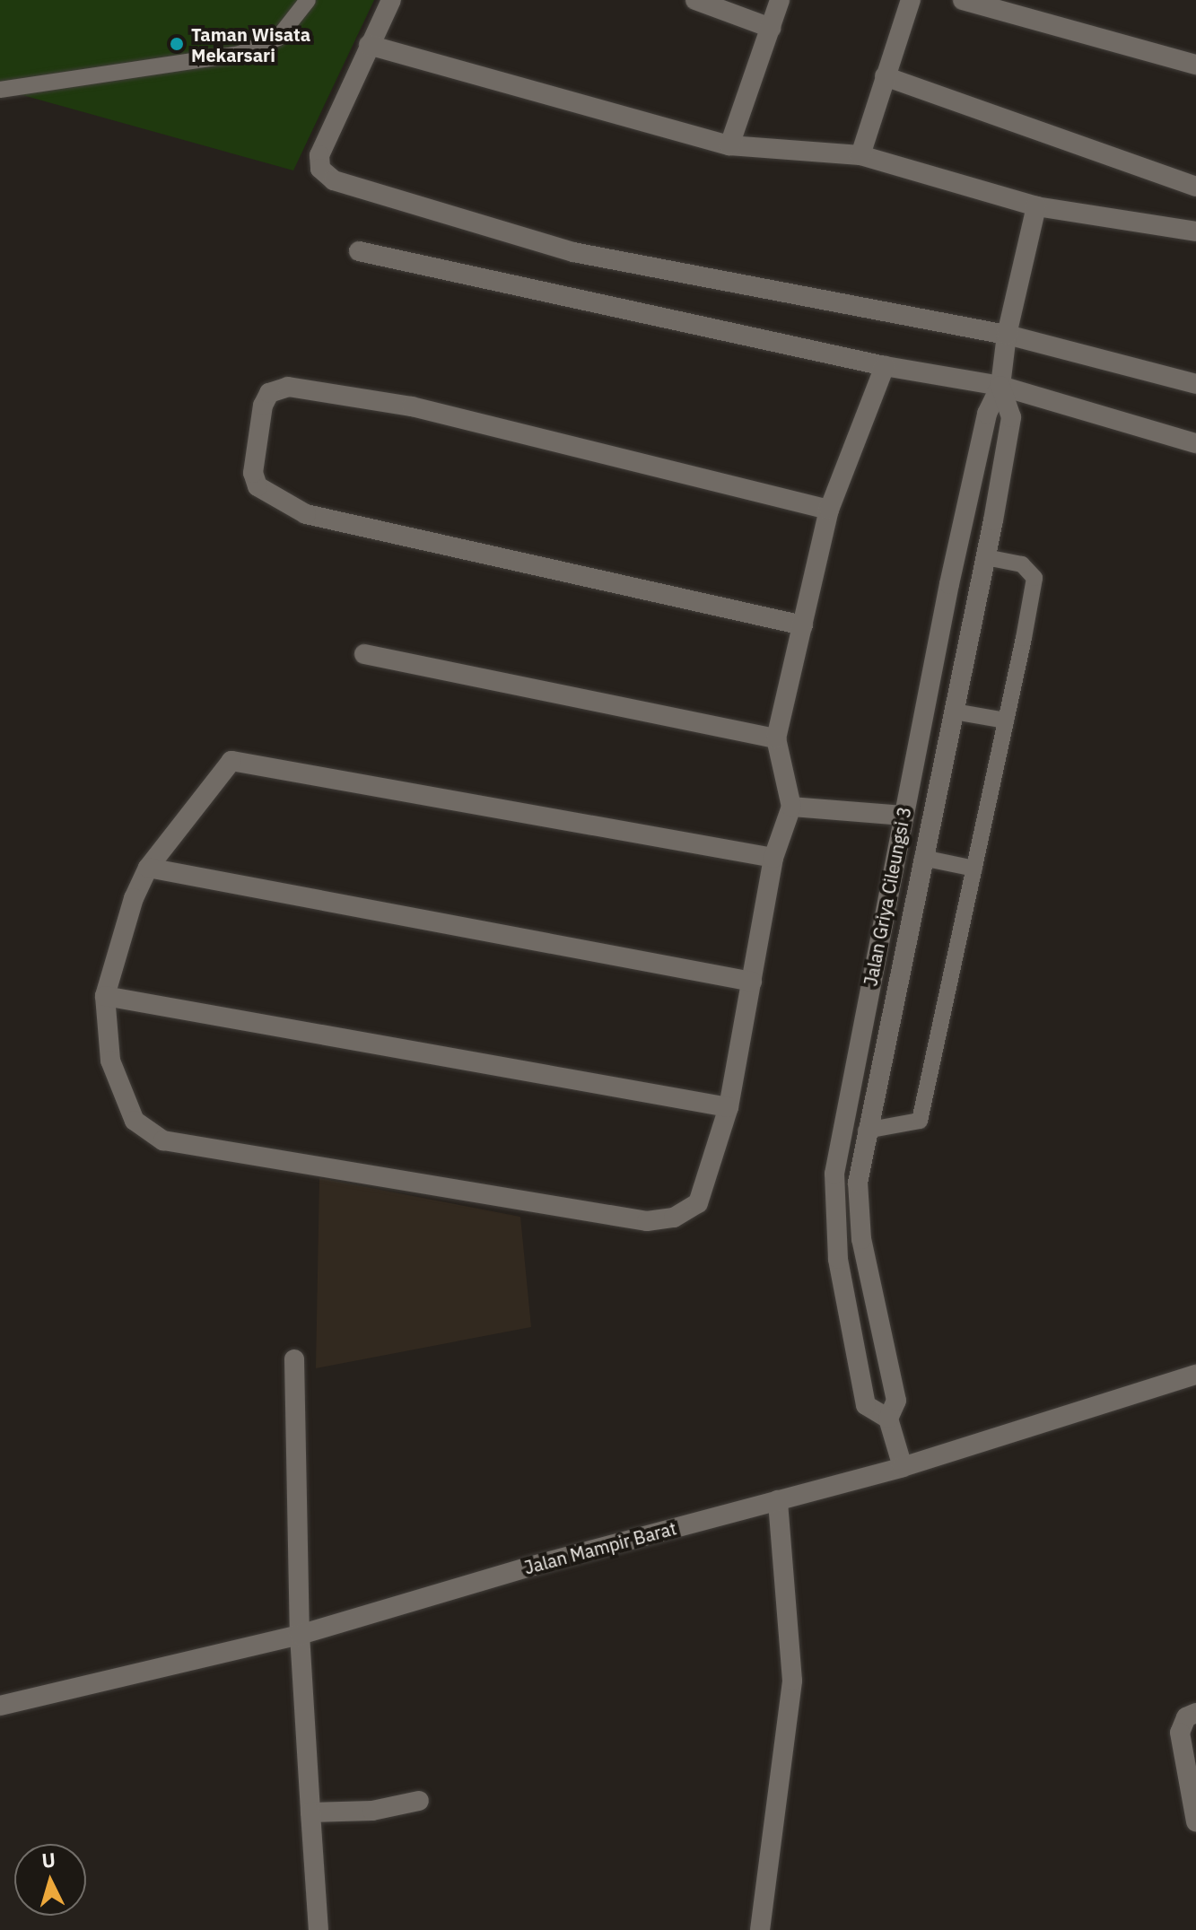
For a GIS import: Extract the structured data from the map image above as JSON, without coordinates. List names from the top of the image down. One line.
{"streets":{"street":["Jalan Griya Cileungsi 3","Jalan Mampir Barat"]},"places":["Taman Wisata Mekarsari"],"north":"top"}
